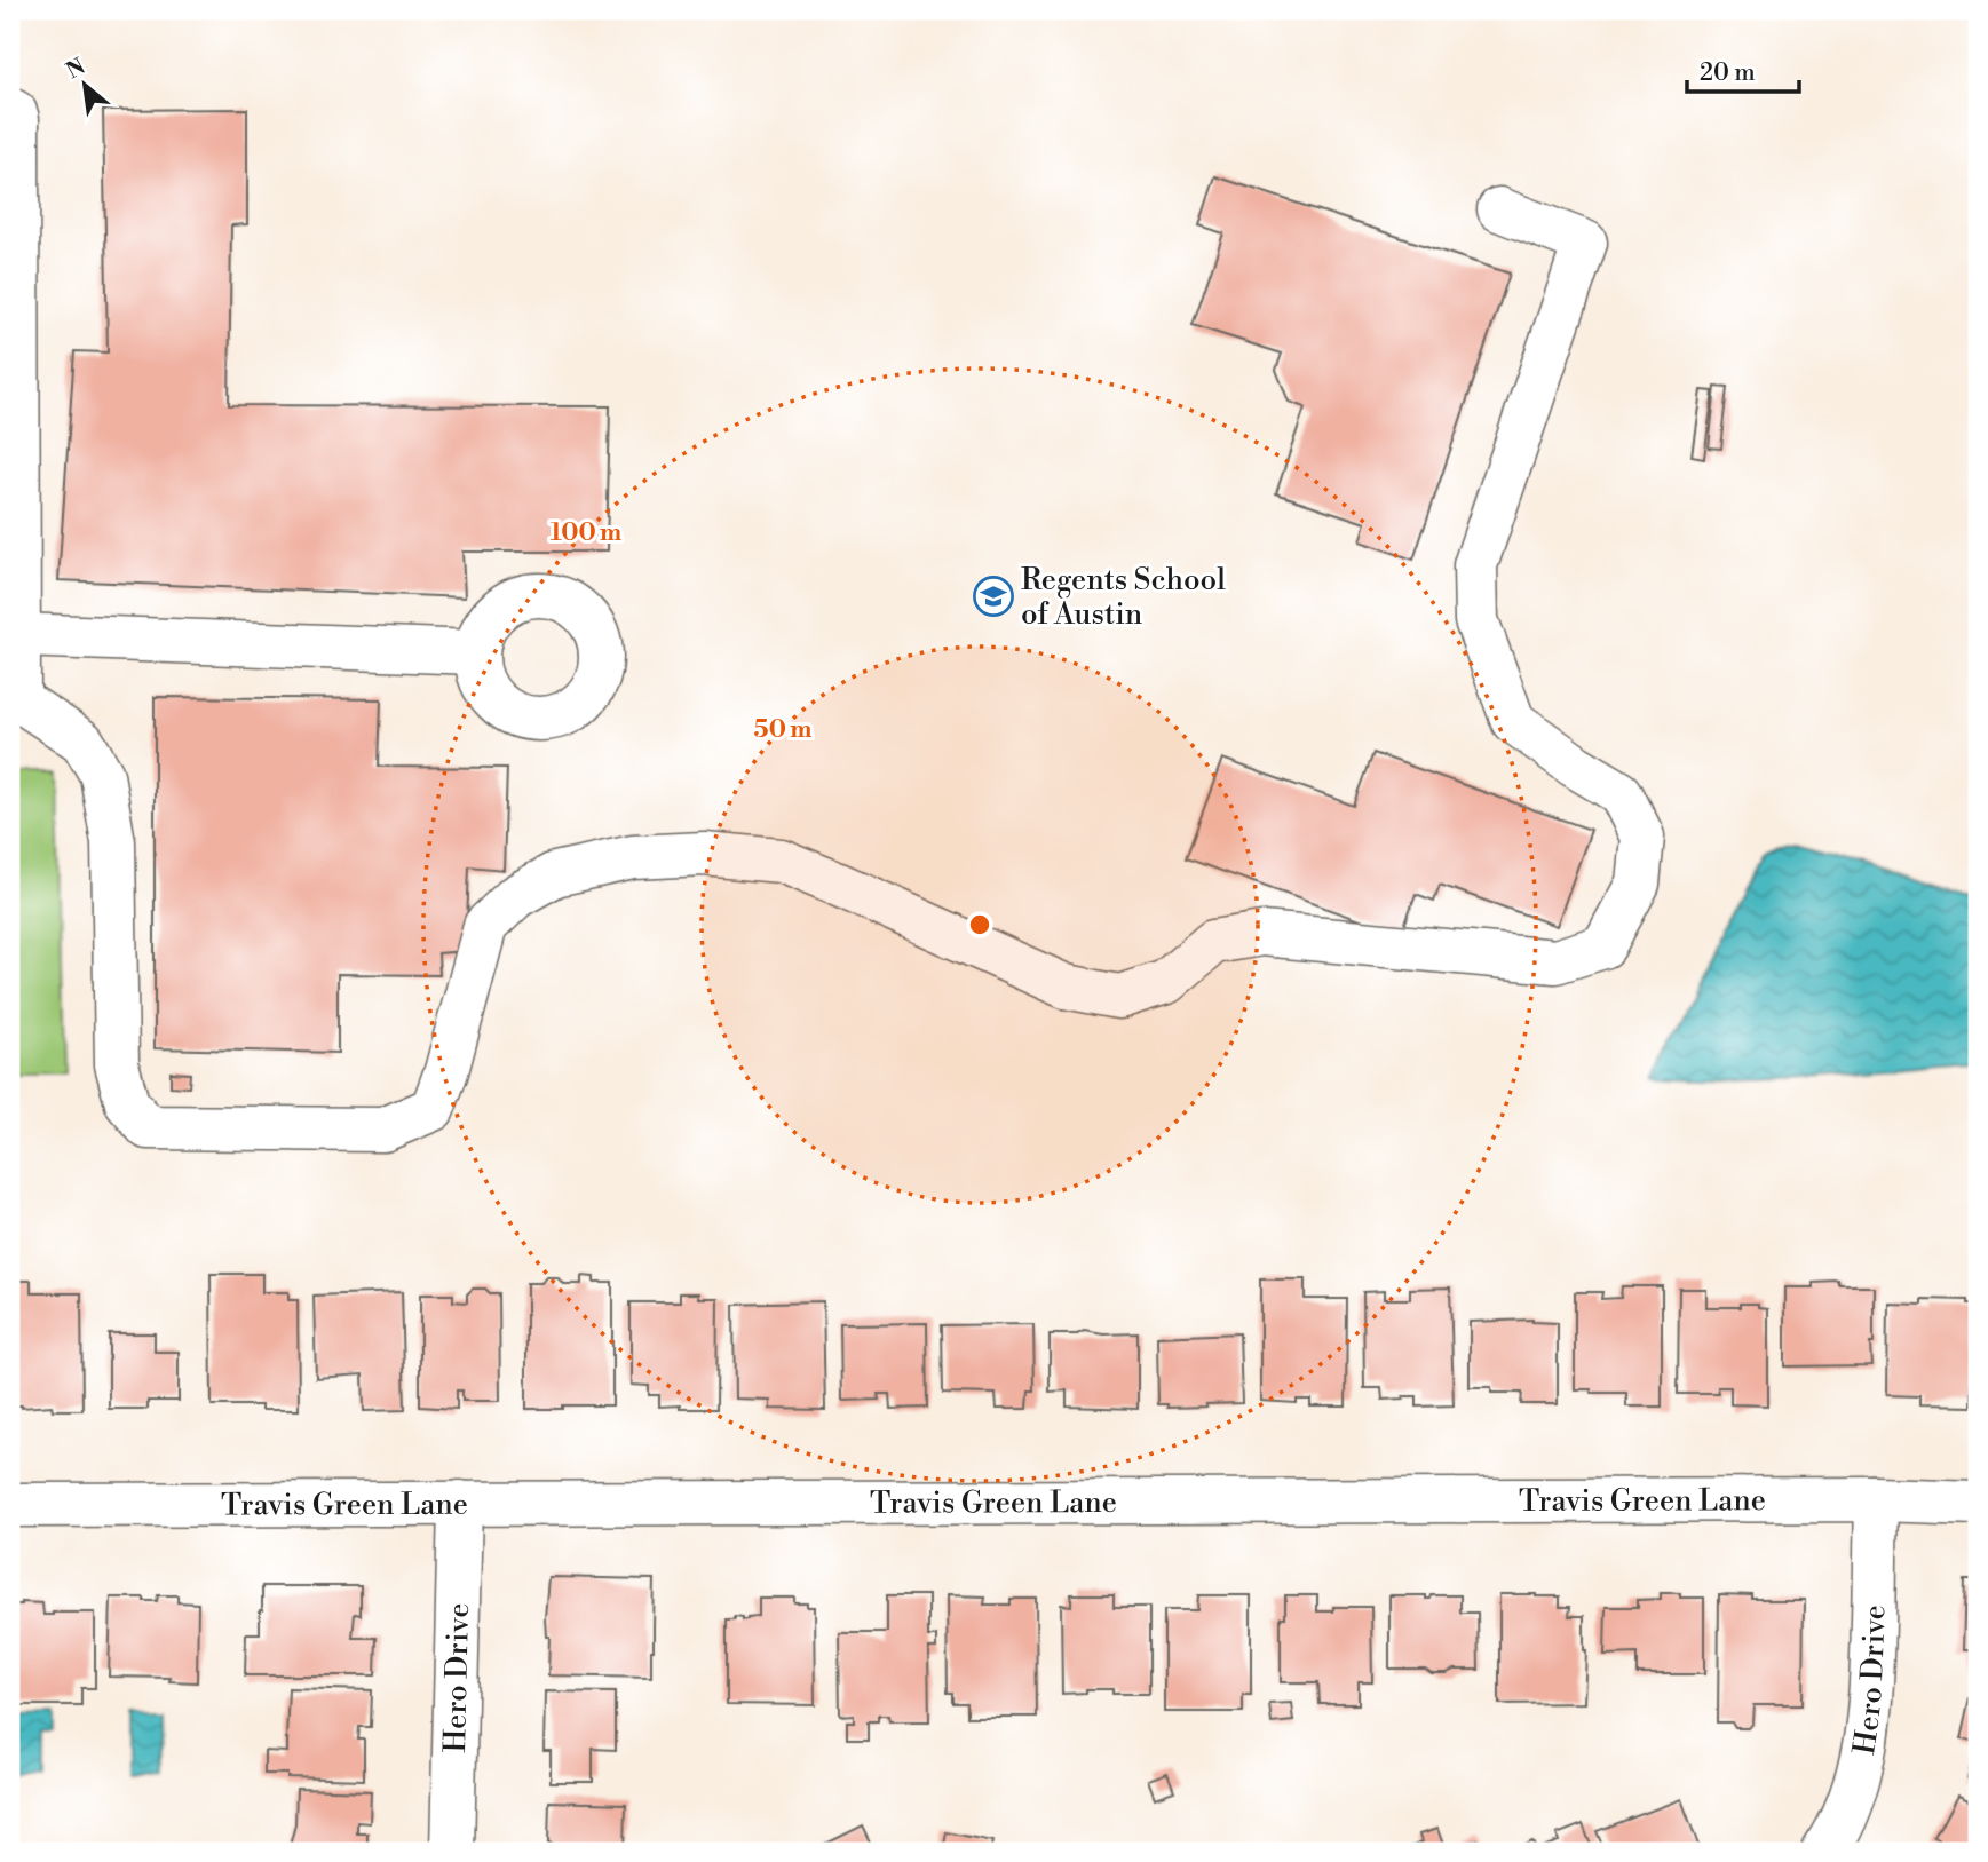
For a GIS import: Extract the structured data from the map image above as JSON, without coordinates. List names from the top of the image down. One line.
{"streets":{"street":["Travis Green Lane","Hero Drive"]},"crossings":[["Travis Green Lane","Hero Drive"]],"places":{"school or university":["Regents School of Austin"]},"scale_bar":"20 m","north":"top left","rings":["100 m","50 m"]}
